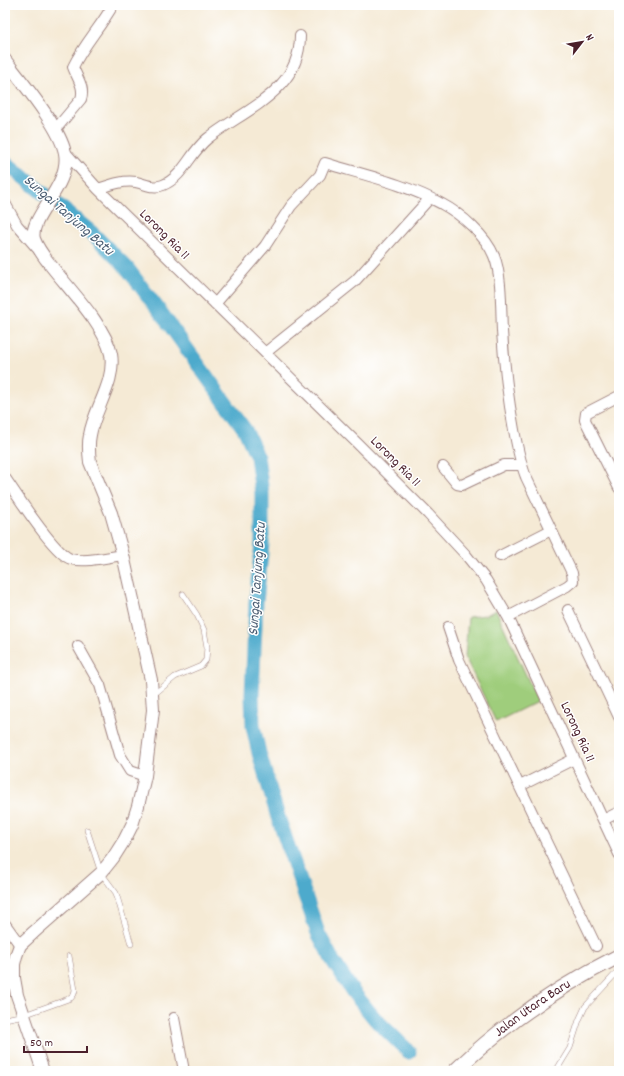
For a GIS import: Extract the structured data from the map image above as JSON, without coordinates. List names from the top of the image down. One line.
{"streets":{"main road":["Jalan Utara Baru"],"street":["Lorong Ria 11"]},"water":["Sungai Tanjung Batu"],"scale_bar":"50 m","north":"top right"}
